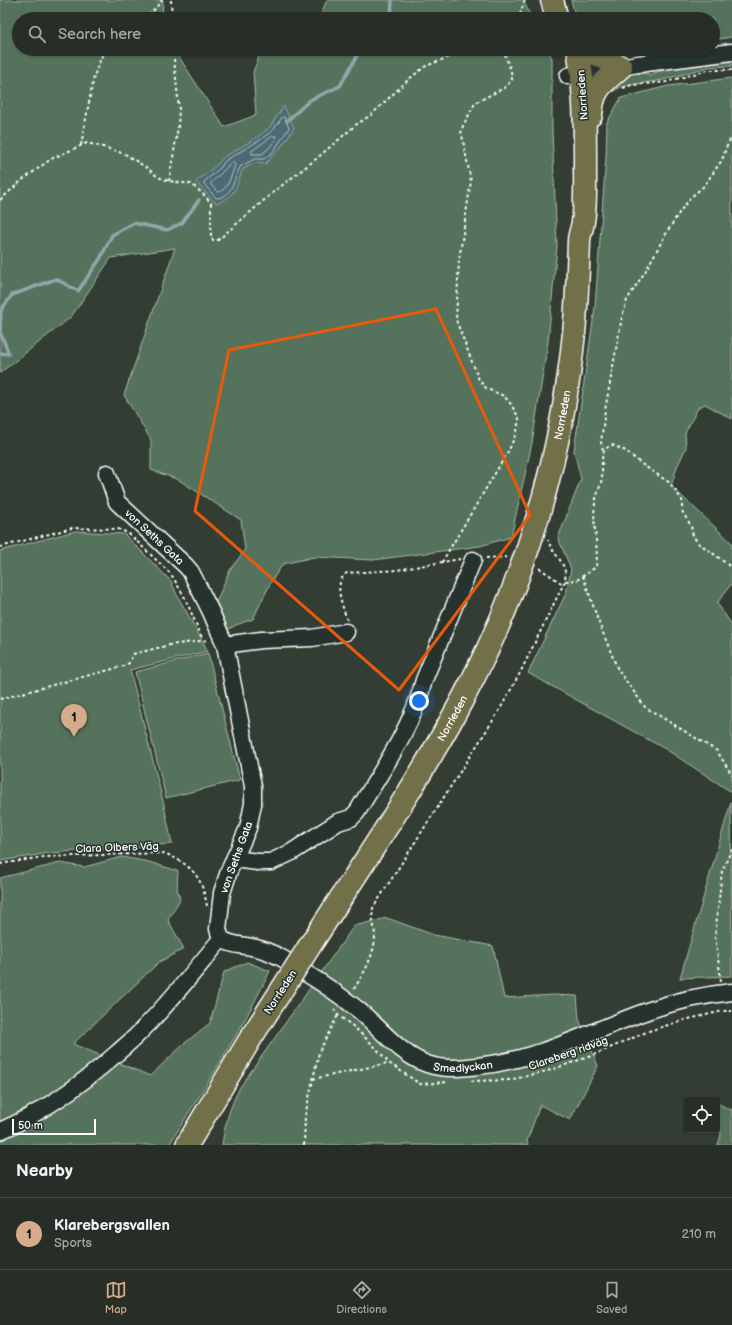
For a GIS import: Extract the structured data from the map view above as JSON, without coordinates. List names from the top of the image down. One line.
{"streets":{"highway":["Norrleden"],"street":["von Seths Gata","Smedlyckan"],"path":["Clara Olbers Väg","Clareberg ridväg"]},"crossings":[["von Seths Gata","Clara Olbers Väg"],["von Seths Gata","Smedlyckan"]],"scale_bar":"50 m","page":{"search":"Search here","pins":"1","scale":"50 m","heading":"Nearby","list":[{"mark":"1","name":"Klarebergsvallen","note":"Sports","value":"210 m"}],"nav":["Map","Directions","Saved"]}}
